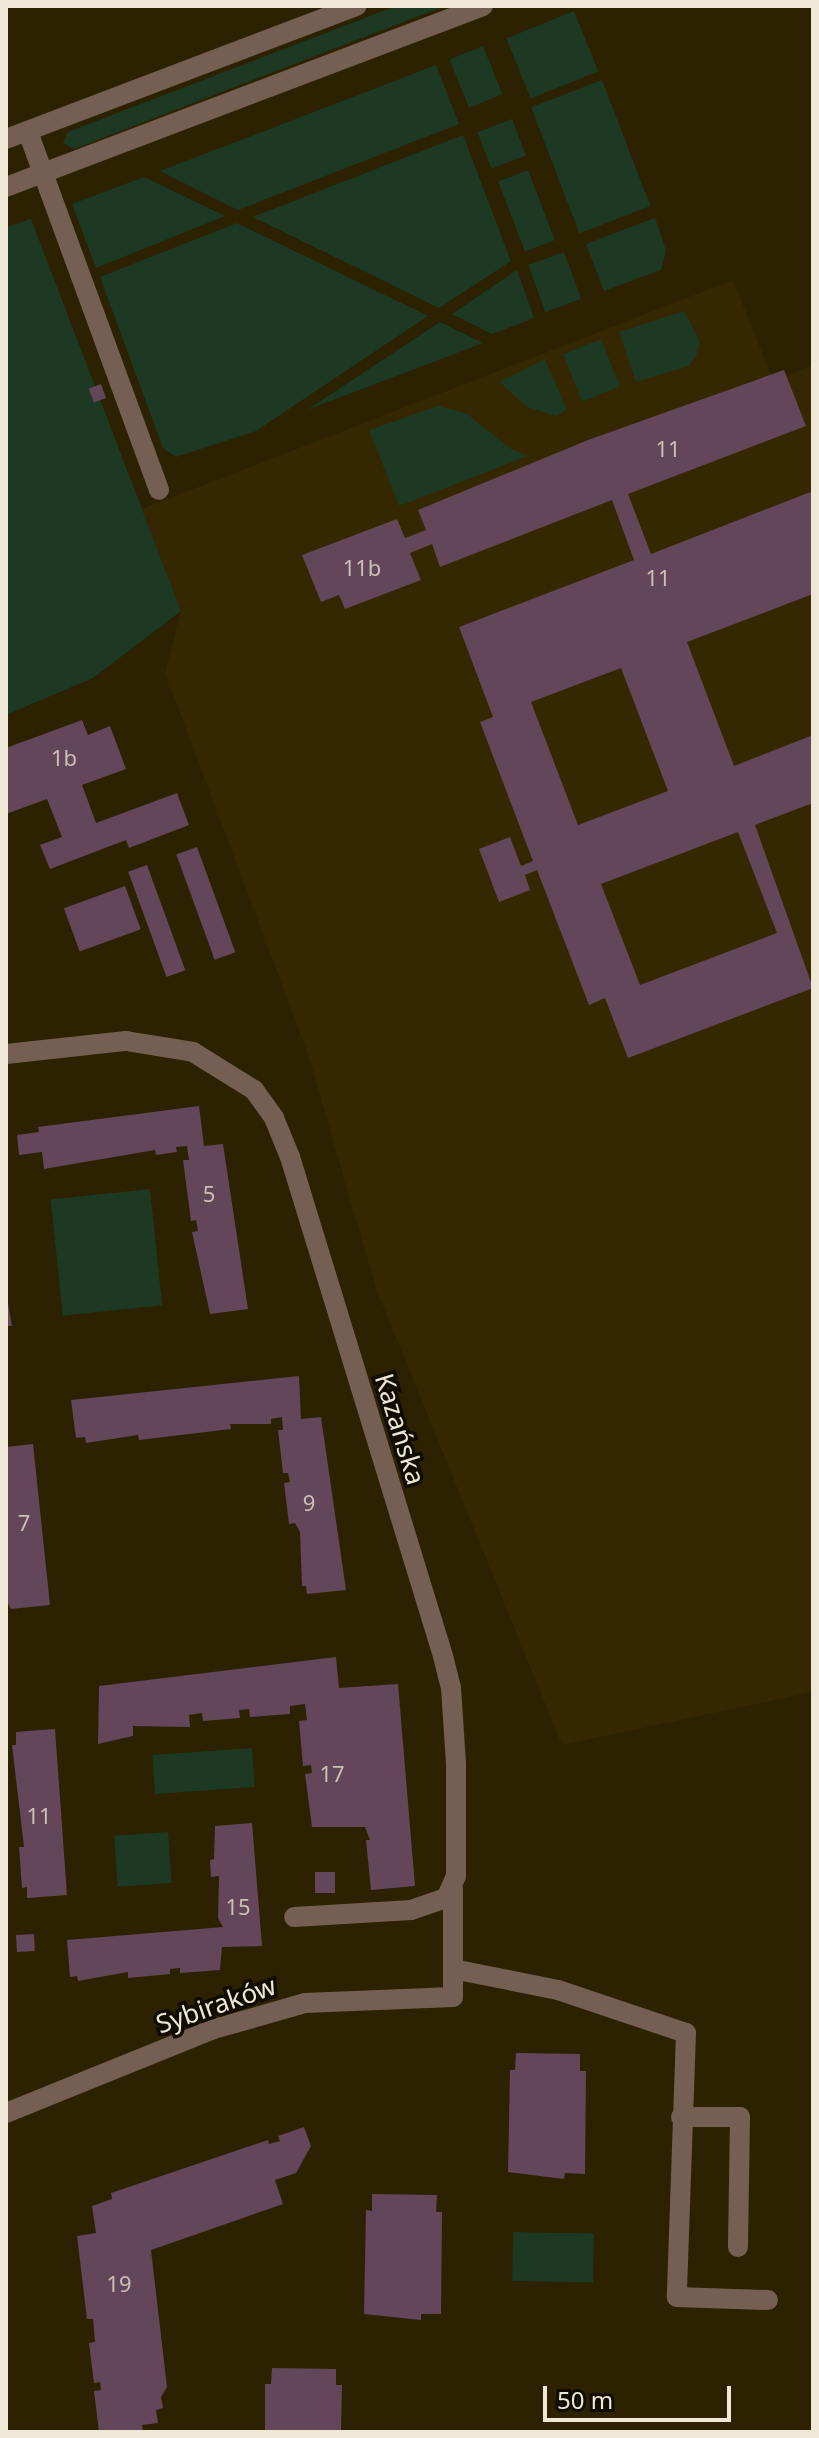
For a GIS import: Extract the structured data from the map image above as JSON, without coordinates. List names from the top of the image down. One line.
{"streets":{"street":["Kazańska","Sybiraków"]},"crossings":[["Kazańska","Sybiraków"]],"house_numbers":["11","11b","11","1b","5","9","7","17","11","15","19"],"scale_bar":"50 m"}
